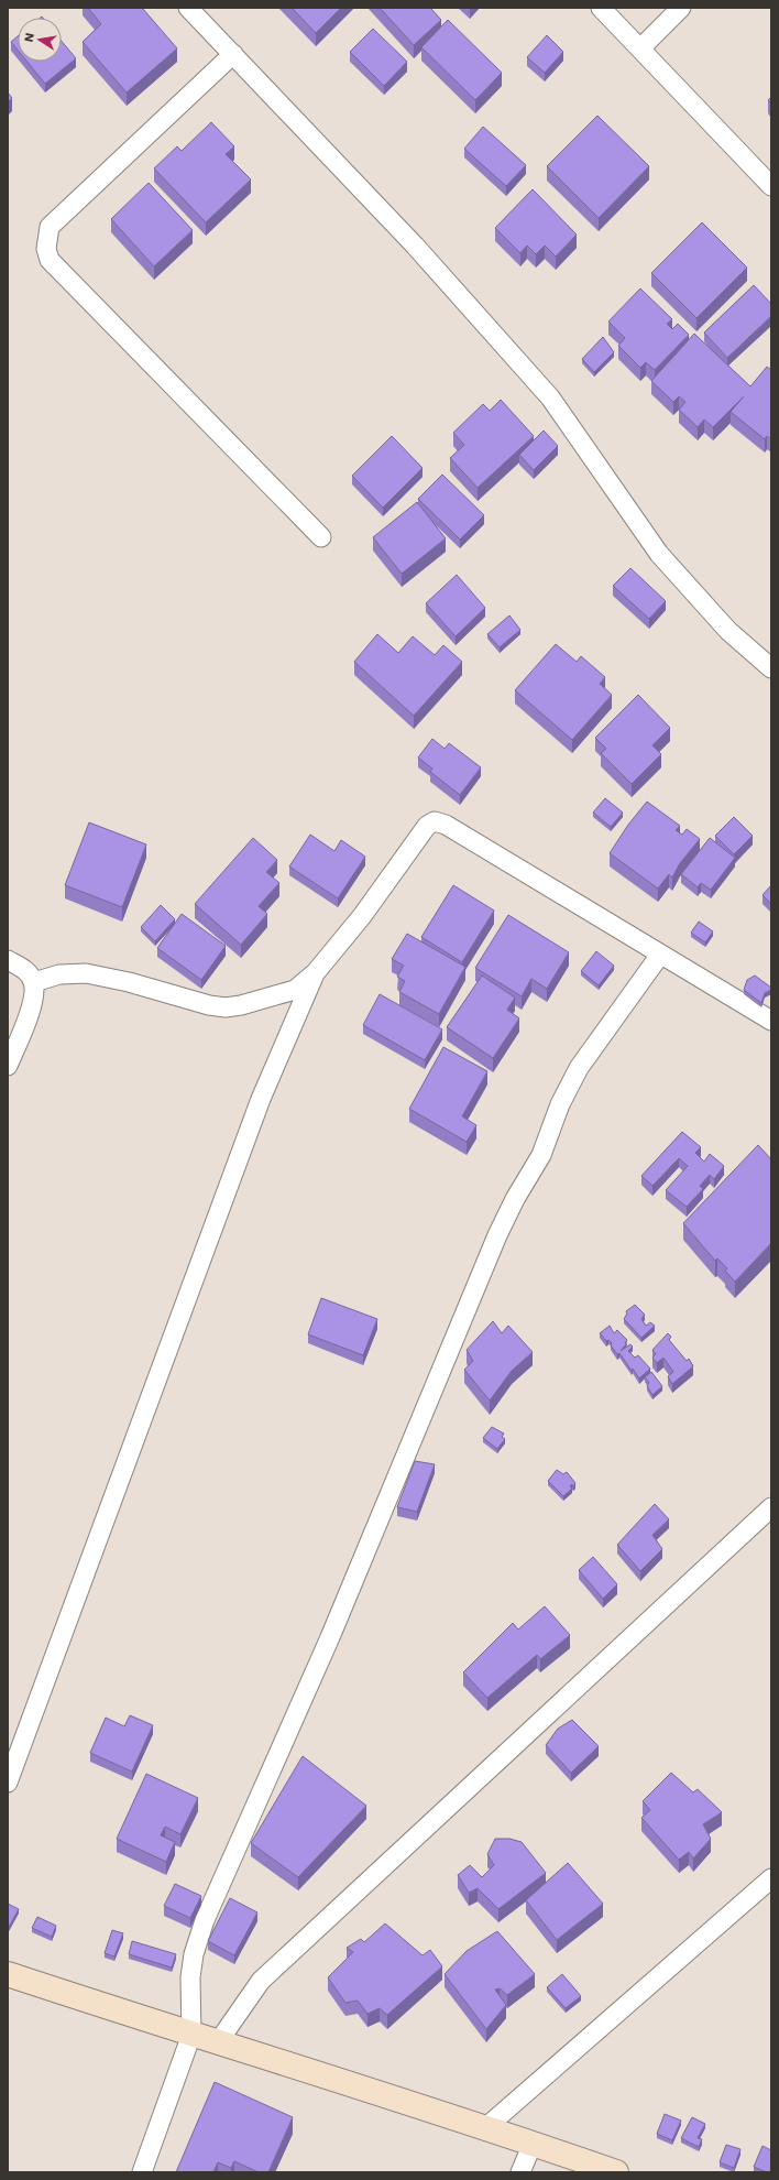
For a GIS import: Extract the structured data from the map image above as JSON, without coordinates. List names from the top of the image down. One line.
{"north":"left"}
